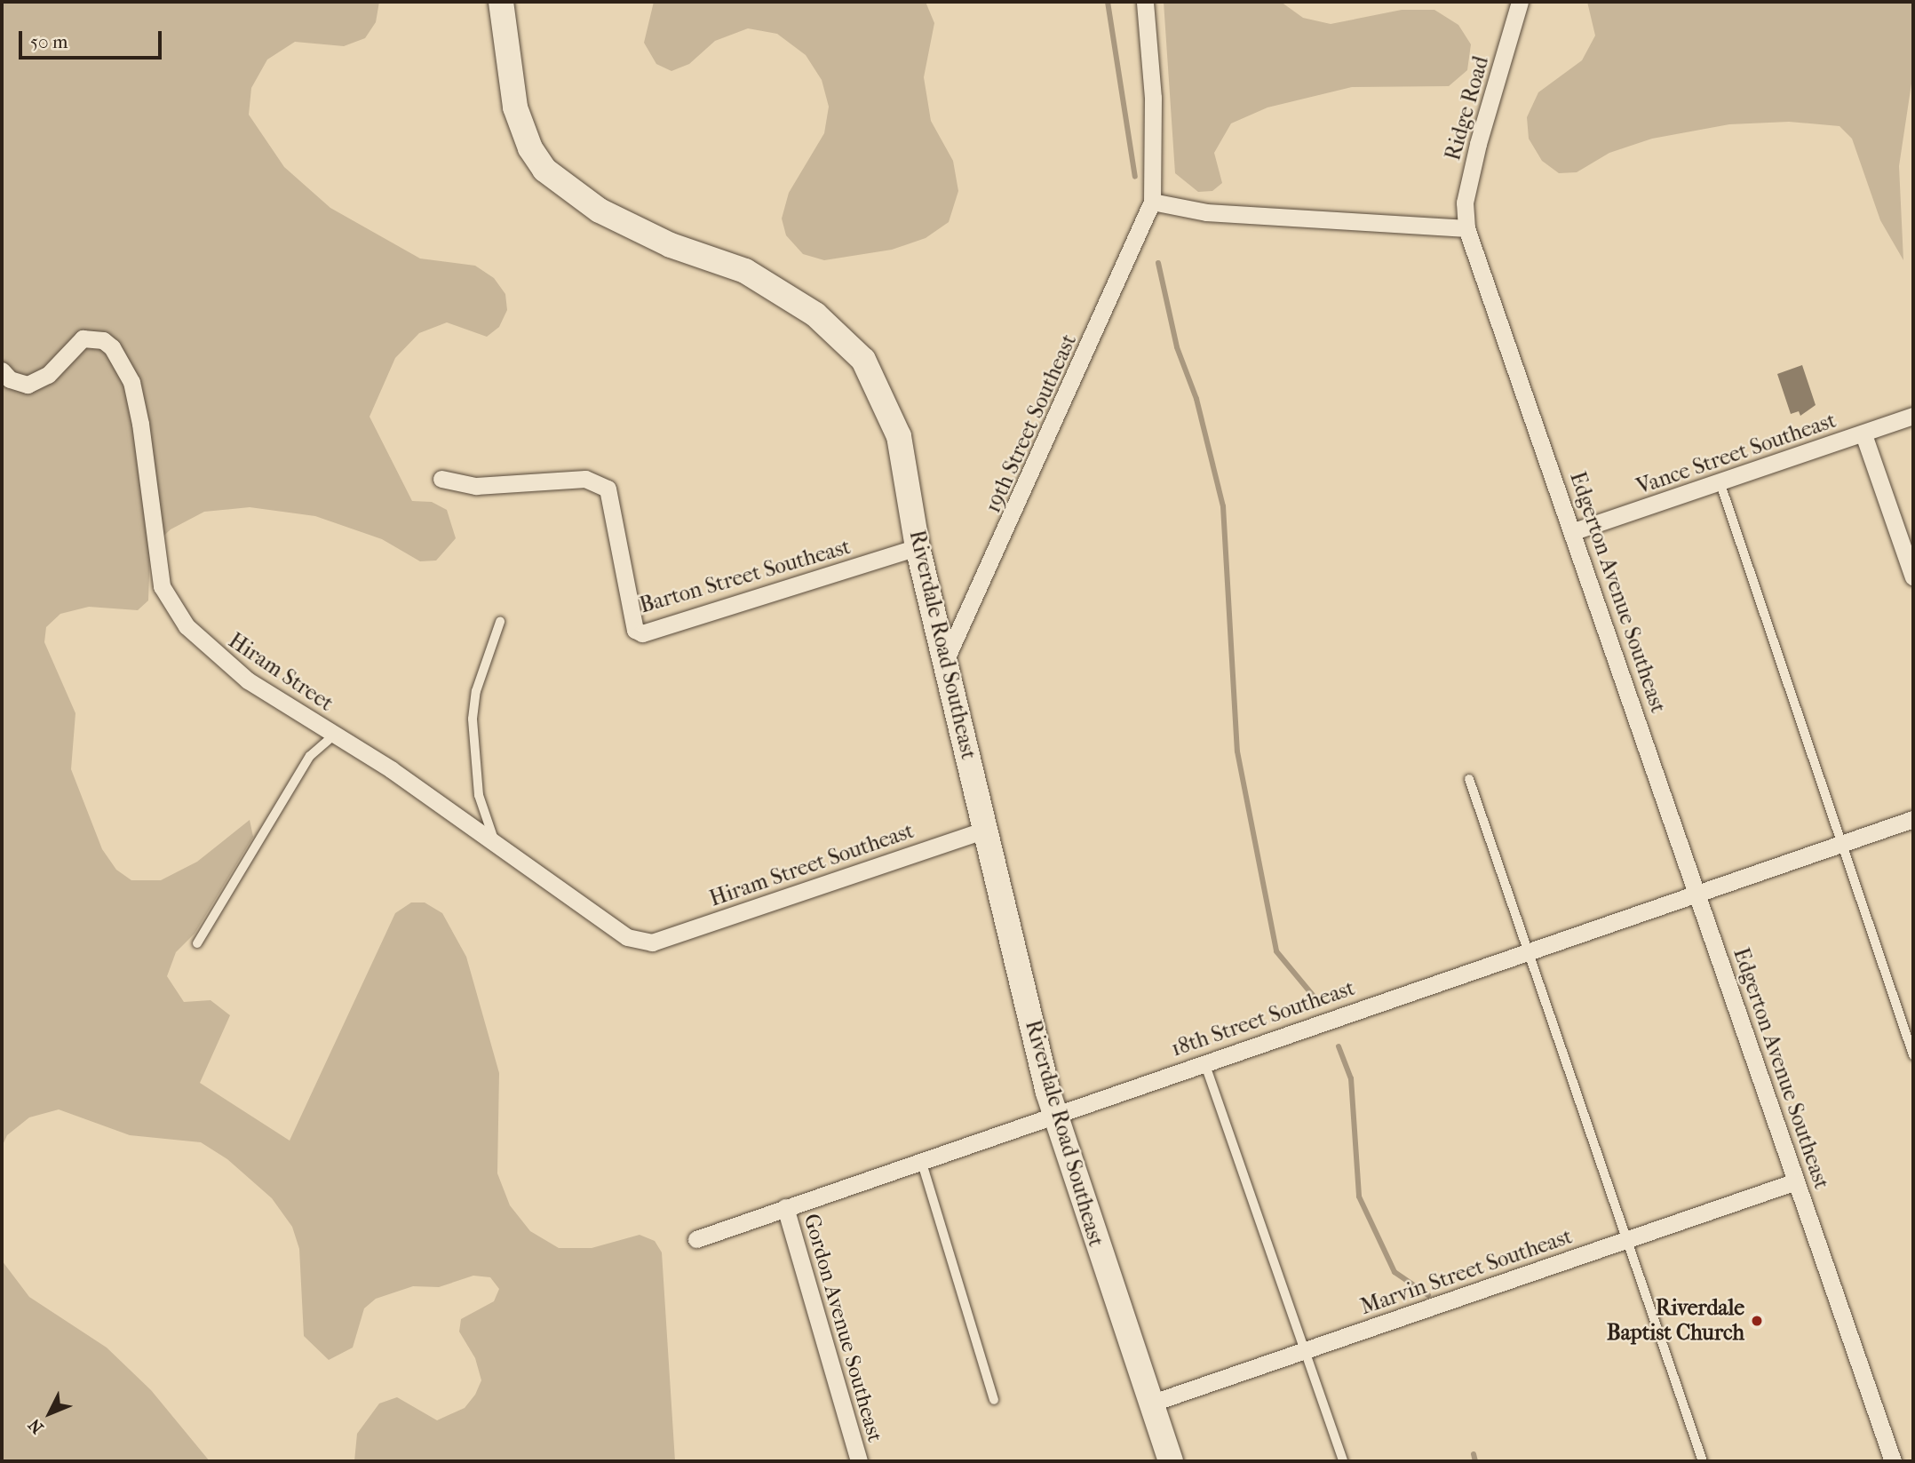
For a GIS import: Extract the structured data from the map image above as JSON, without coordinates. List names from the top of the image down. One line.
{"streets":{"street":["Ridge Road","19th Street Southeast","Vance Street Southeast","Barton Street Southeast","Edgerton Avenue Southeast","Riverdale Road Southeast","Hiram Street","Hiram Street Southeast","18th Street Southeast","Marvin Street Southeast","Gordon Avenue Southeast"]},"crossings":[["Ridge Road","Edgerton Avenue Southeast"],["19th Street Southeast","Riverdale Road Southeast"],["Vance Street Southeast","Edgerton Avenue Southeast"],["Barton Street Southeast","Riverdale Road Southeast"],["Edgerton Avenue Southeast","18th Street Southeast"],["Edgerton Avenue Southeast","Marvin Street Southeast"],["Riverdale Road Southeast","Hiram Street Southeast"],["Riverdale Road Southeast","18th Street Southeast"],["Riverdale Road Southeast","Marvin Street Southeast"],["Hiram Street","Hiram Street Southeast"],["18th Street Southeast","Gordon Avenue Southeast"]],"places":["Riverdale Baptist Church"],"scale_bar":"50 m","north":"bottom left"}
